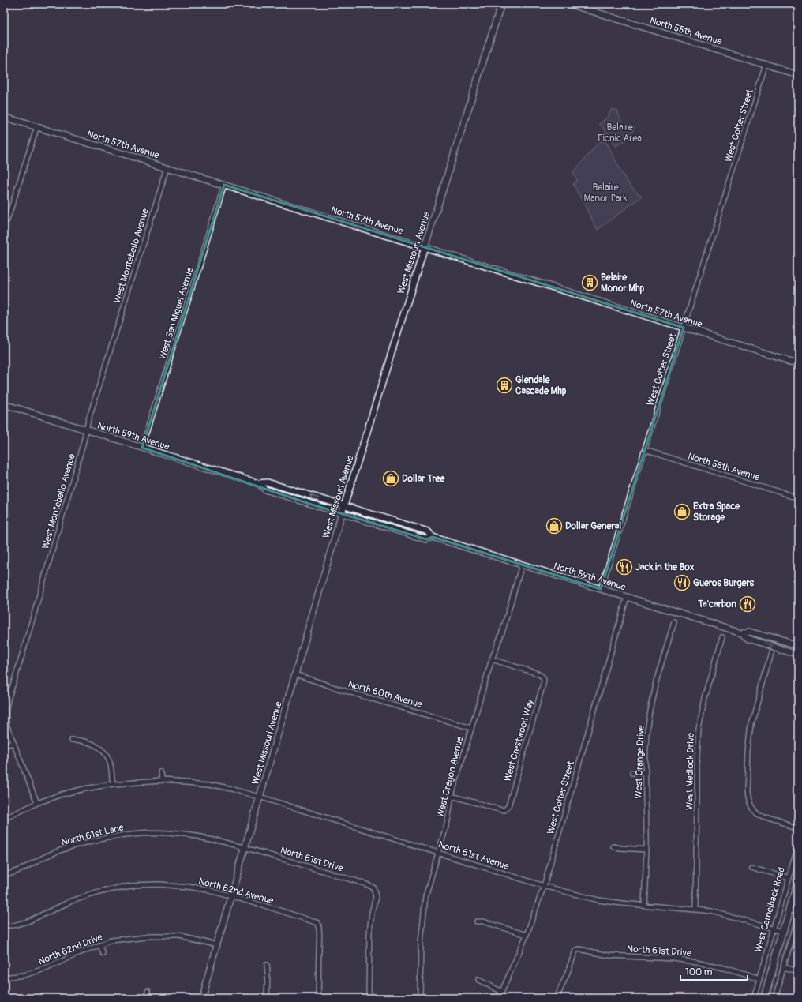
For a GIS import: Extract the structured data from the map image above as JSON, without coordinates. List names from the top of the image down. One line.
{"streets":{"main road":["West Camelback Road"],"street":["North 55th Avenue","West Colter Street","North 57th Avenue","West Missouri Avenue","West Montebello Avenue","West San Miguel Avenue","North 59th Avenue","North 58th Avenue","North 60th Avenue","West Crestwood Way","West Orange Drive","West Medlock Drive","West Oregon Avenue","North 61st Lane","North 61st Avenue","North 61st Drive","North 62nd Avenue","North 62nd Drive"]},"crossings":[["North 55th Avenue","West Colter Street"],["West Colter Street","North 57th Avenue"],["West Colter Street","North 59th Avenue"],["West Colter Street","North 58th Avenue"],["West Colter Street","North 61st Avenue"],["North 57th Avenue","West Missouri Avenue"],["North 57th Avenue","West Montebello Avenue"],["North 57th Avenue","West San Miguel Avenue"],["West Missouri Avenue","North 59th Avenue"],["West Missouri Avenue","North 60th Avenue"],["West Missouri Avenue","North 61st Lane"],["West Missouri Avenue","North 61st Avenue"],["West Missouri Avenue","North 61st Drive"],["West Missouri Avenue","North 62nd Avenue"],["West Missouri Avenue","North 62nd Drive"],["West Montebello Avenue","North 59th Avenue"],["West Montebello Avenue","North 61st Avenue"],["West San Miguel Avenue","North 59th Avenue"],["North 59th Avenue","West Oregon Avenue"],["North 60th Avenue","West Oregon Avenue"],["West Crestwood Way","West Oregon Avenue"],["West Orange Drive","North 61st Avenue"],["West Medlock Drive","North 61st Avenue"],["West Oregon Avenue","North 61st Avenue"],["North 61st Lane","North 61st Drive"],["North 61st Avenue","West Camelback Road"],["North 61st Drive","West Camelback Road"]],"parks":["Belaire Picnic Area","Belaire Manor Park"],"places":{"building":["Belaire Monor Mhp","Glendale Cascade Mhp"],"shop":["Dollar Tree","Extra Space Storage","Dollar General"],"restaurant":["Jack in the Box","Gueros Burgers","Ta'carbon"]},"scale_bar":"100 m"}
